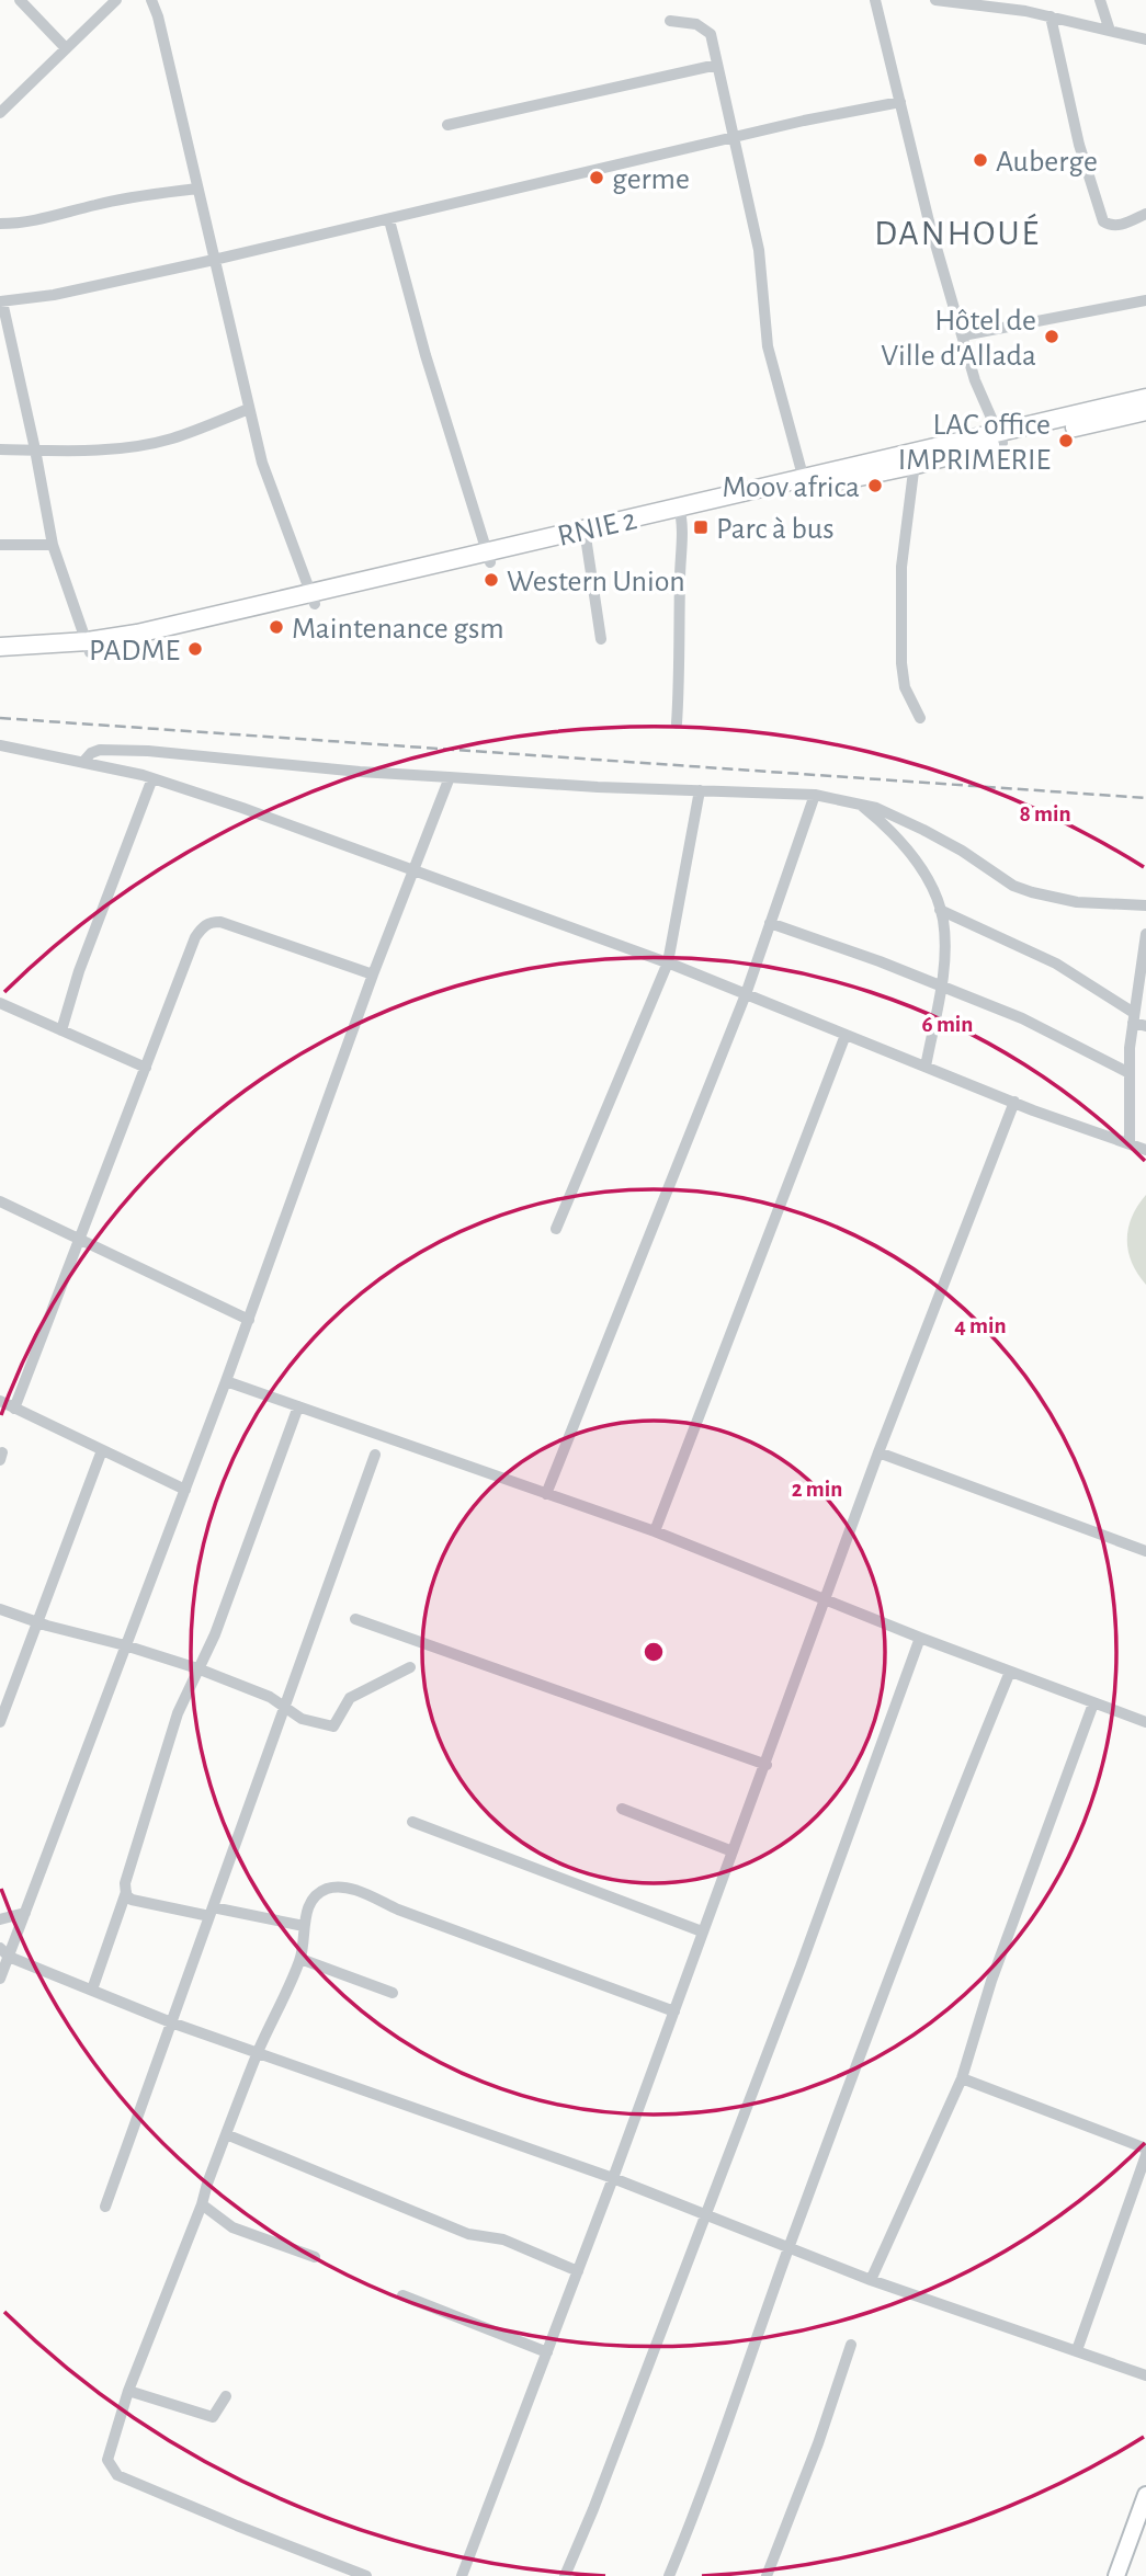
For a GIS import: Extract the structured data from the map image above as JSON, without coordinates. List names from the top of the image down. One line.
{"streets":{"highway":["RNIE 2"]},"districts":["DANHOUÉ"],"places":{"other":["Auberge","germe","Hôtel de Ville d'Allada","LAC office IMPRIMERIE","Moov africa","Western Union","Maintenance gsm","PADME"],"transit":["Parc à bus"]},"rings":["8 min","6 min","4 min","2 min"]}
